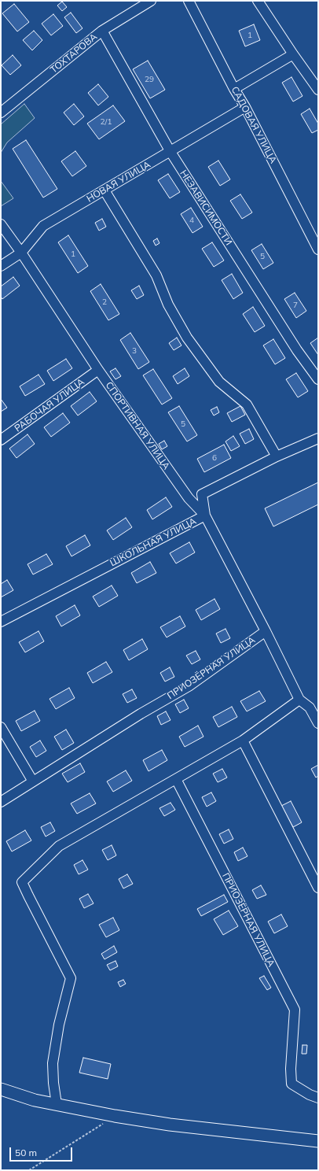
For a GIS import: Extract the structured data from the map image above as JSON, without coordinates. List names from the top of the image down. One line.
{"streets":{"street":["ТОХТАРОВА","САДОВАЯ УЛИЦА","НОВАЯ УЛИЦА","НЕЗАВИСИМОСТИ","РАБОЧАЯ УЛИЦА","СПОРТИВНАЯ УЛИЦА","ШКОЛЬНАЯ УЛИЦА","ПРИОЗЁРНАЯ УЛИЦА"]},"crossings":[["ТОХТАРОВА","НЕЗАВИСИМОСТИ"],["САДОВАЯ УЛИЦА","НОВАЯ УЛИЦА"],["НОВАЯ УЛИЦА","НЕЗАВИСИМОСТИ"],["НОВАЯ УЛИЦА","СПОРТИВНАЯ УЛИЦА"],["РАБОЧАЯ УЛИЦА","СПОРТИВНАЯ УЛИЦА"],["СПОРТИВНАЯ УЛИЦА","ШКОЛЬНАЯ УЛИЦА"],["СПОРТИВНАЯ УЛИЦА","ПРИОЗЁРНАЯ УЛИЦА"]],"house_numbers":["1","29","2/1","4","1","5","2","7","3","5","6"],"scale_bar":"50 m"}
